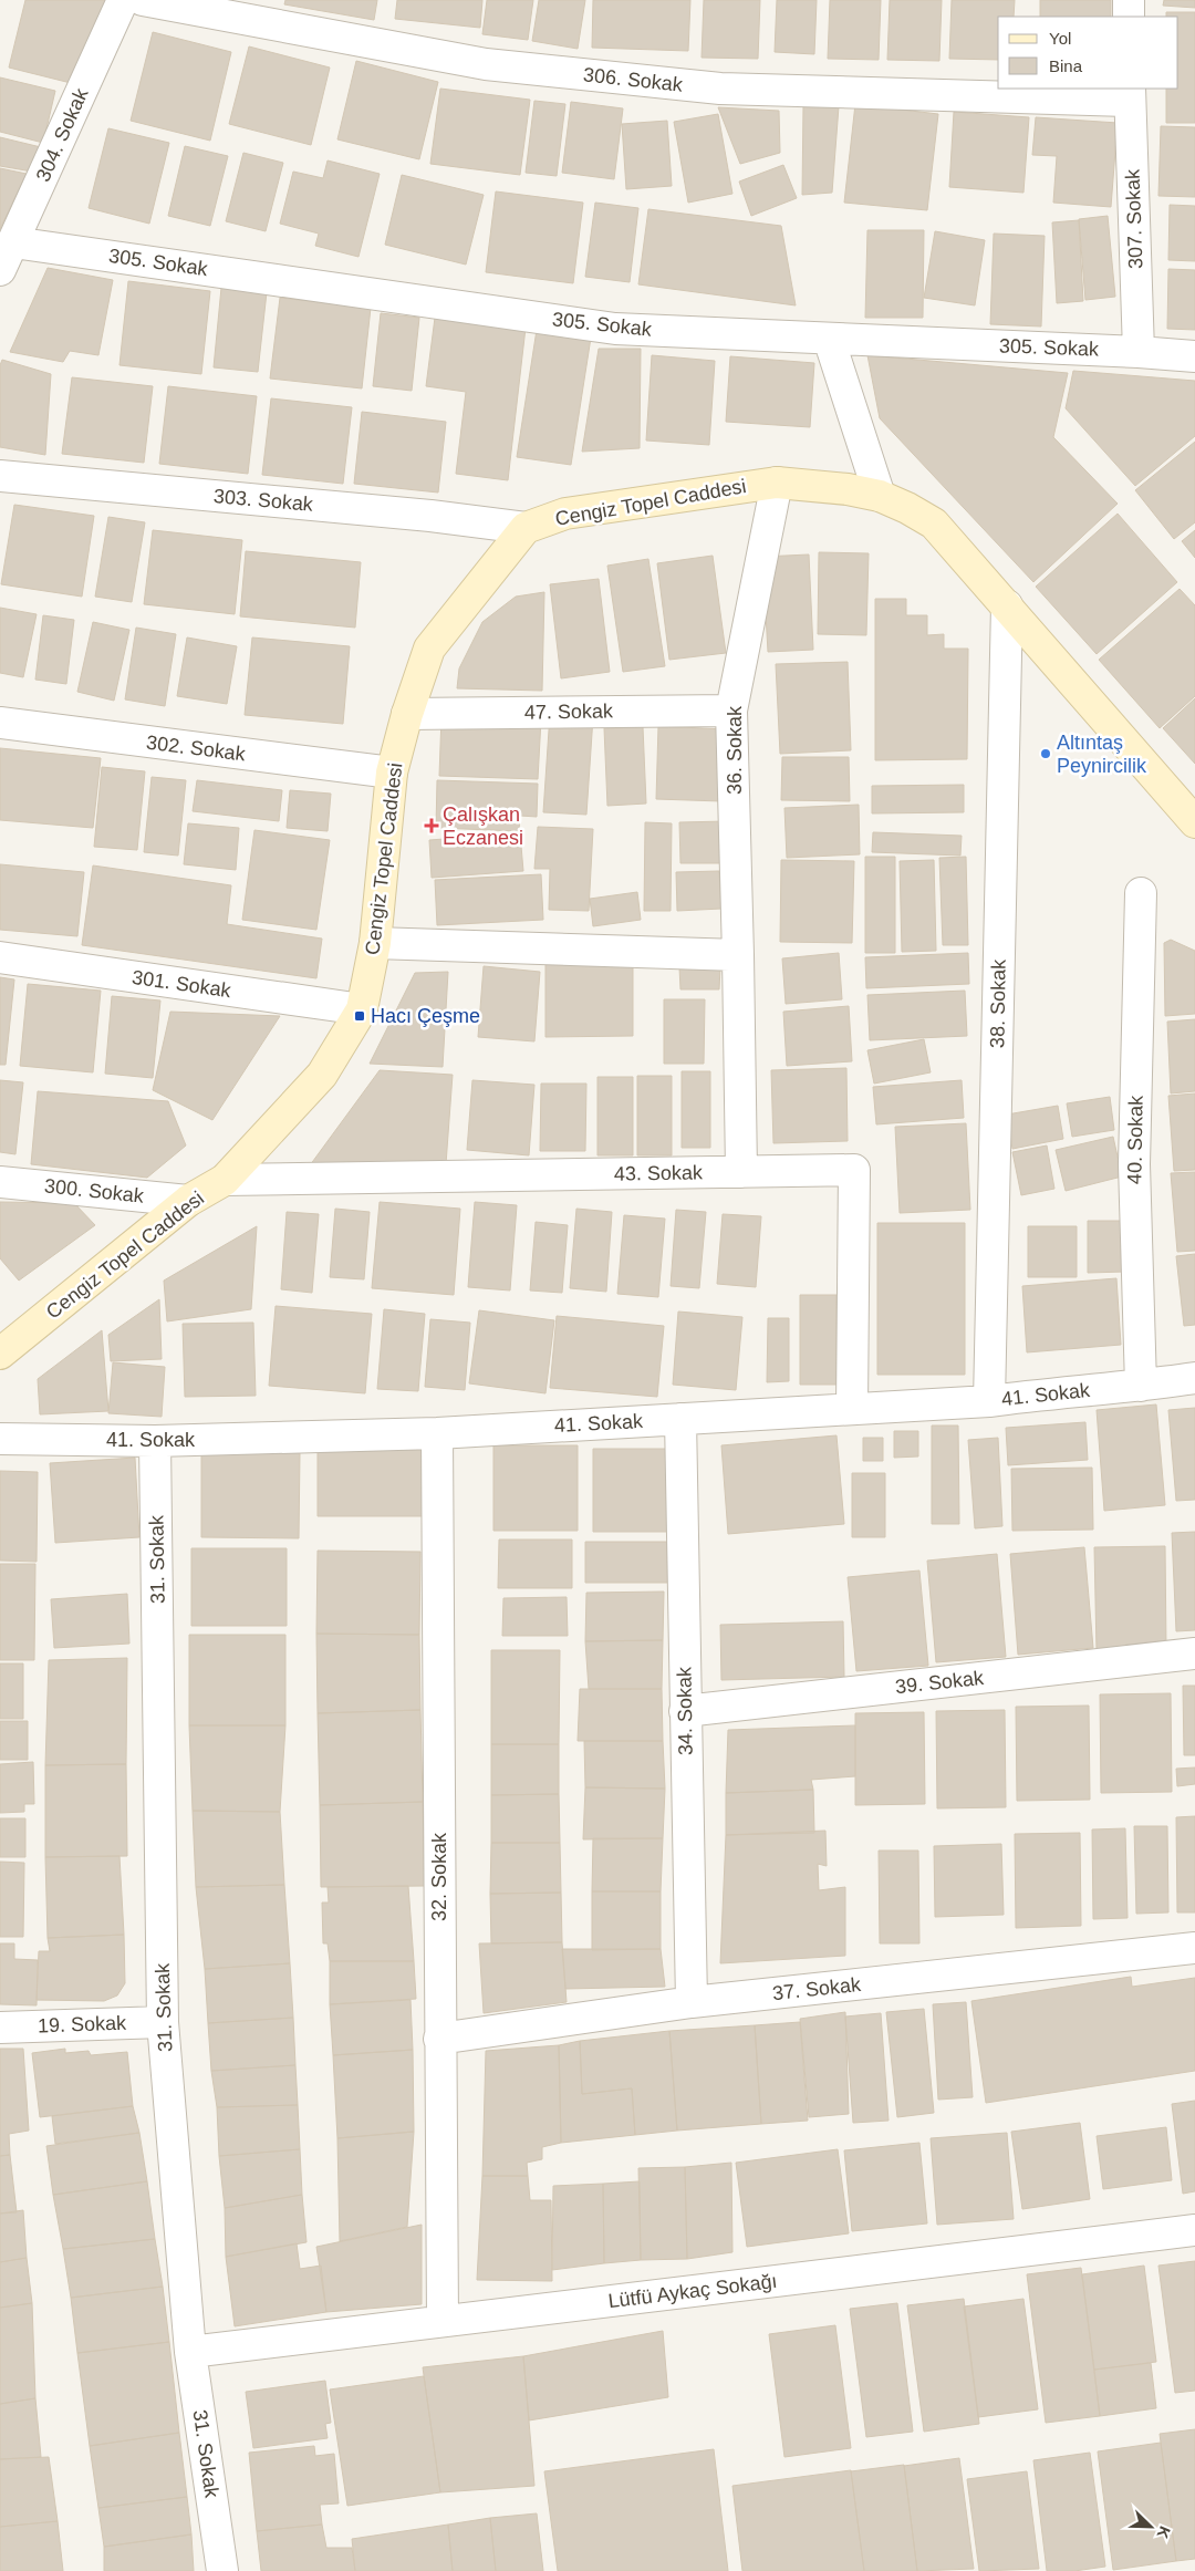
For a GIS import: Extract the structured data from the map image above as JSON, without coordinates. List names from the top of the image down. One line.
{"streets":{"main road":["Cengiz Topel Caddesi"],"street":["306. Sokak","304. Sokak","307. Sokak","305. Sokak","303. Sokak","47. Sokak","302. Sokak","36. Sokak","301. Sokak","38. Sokak","40. Sokak","43. Sokak","300. Sokak","41. Sokak","31. Sokak","39. Sokak","34. Sokak","32. Sokak","37. Sokak","19. Sokak","Lütfü Aykaç Sokağı"]},"crossings":[["306. Sokak","307. Sokak"],["304. Sokak","305. Sokak"],["307. Sokak","305. Sokak"],["303. Sokak","Cengiz Topel Caddesi"],["Cengiz Topel Caddesi","47. Sokak"],["Cengiz Topel Caddesi","302. Sokak"],["Cengiz Topel Caddesi","36. Sokak"],["Cengiz Topel Caddesi","301. Sokak"],["Cengiz Topel Caddesi","38. Sokak"],["Cengiz Topel Caddesi","43. Sokak"],["Cengiz Topel Caddesi","300. Sokak"],["47. Sokak","36. Sokak"],["36. Sokak","43. Sokak"],["38. Sokak","41. Sokak"],["40. Sokak","41. Sokak"],["43. Sokak","41. Sokak"],["41. Sokak","31. Sokak"],["41. Sokak","34. Sokak"],["41. Sokak","32. Sokak"],["31. Sokak","19. Sokak"],["31. Sokak","Lütfü Aykaç Sokağı"],["39. Sokak","34. Sokak"],["34. Sokak","37. Sokak"],["32. Sokak","37. Sokak"],["32. Sokak","Lütfü Aykaç Sokağı"]],"places":{"other":["Altıntaş Peynircilik"],"health":["Çalışkan Eczanesi"],"transit":["Hacı Çeşme"]},"legend":["Yol","Bina"],"north":"bottom right"}
